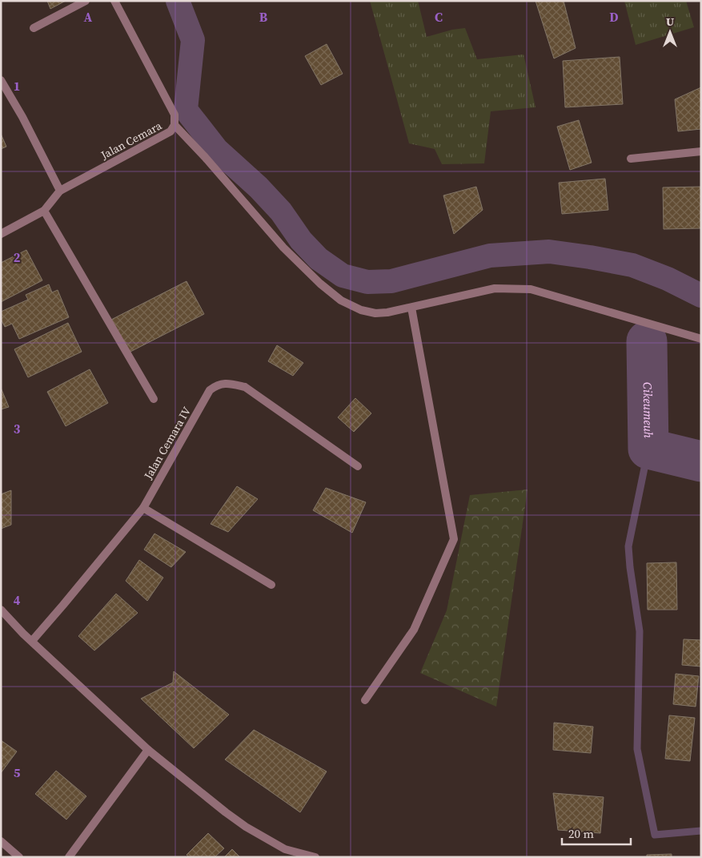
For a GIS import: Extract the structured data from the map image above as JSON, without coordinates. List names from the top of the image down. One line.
{"streets":{"street":["Jalan Cemara","Jalan Cemara IV"]},"water":["Cikeumeuh"],"scale_bar":"20 m","north":"top","grid":{"columns":["A","B","C","D"],"rows":["1","2","3","4","5"]}}
